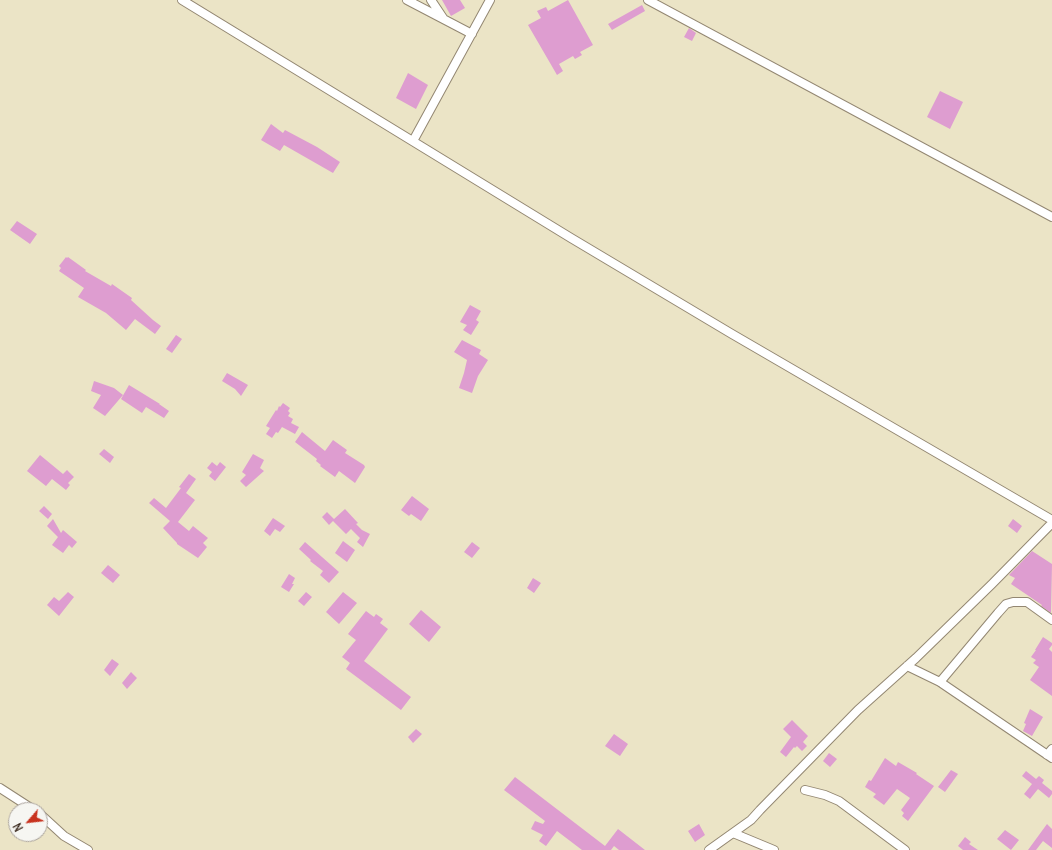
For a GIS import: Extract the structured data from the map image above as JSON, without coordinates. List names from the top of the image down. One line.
{"north":"bottom left"}
